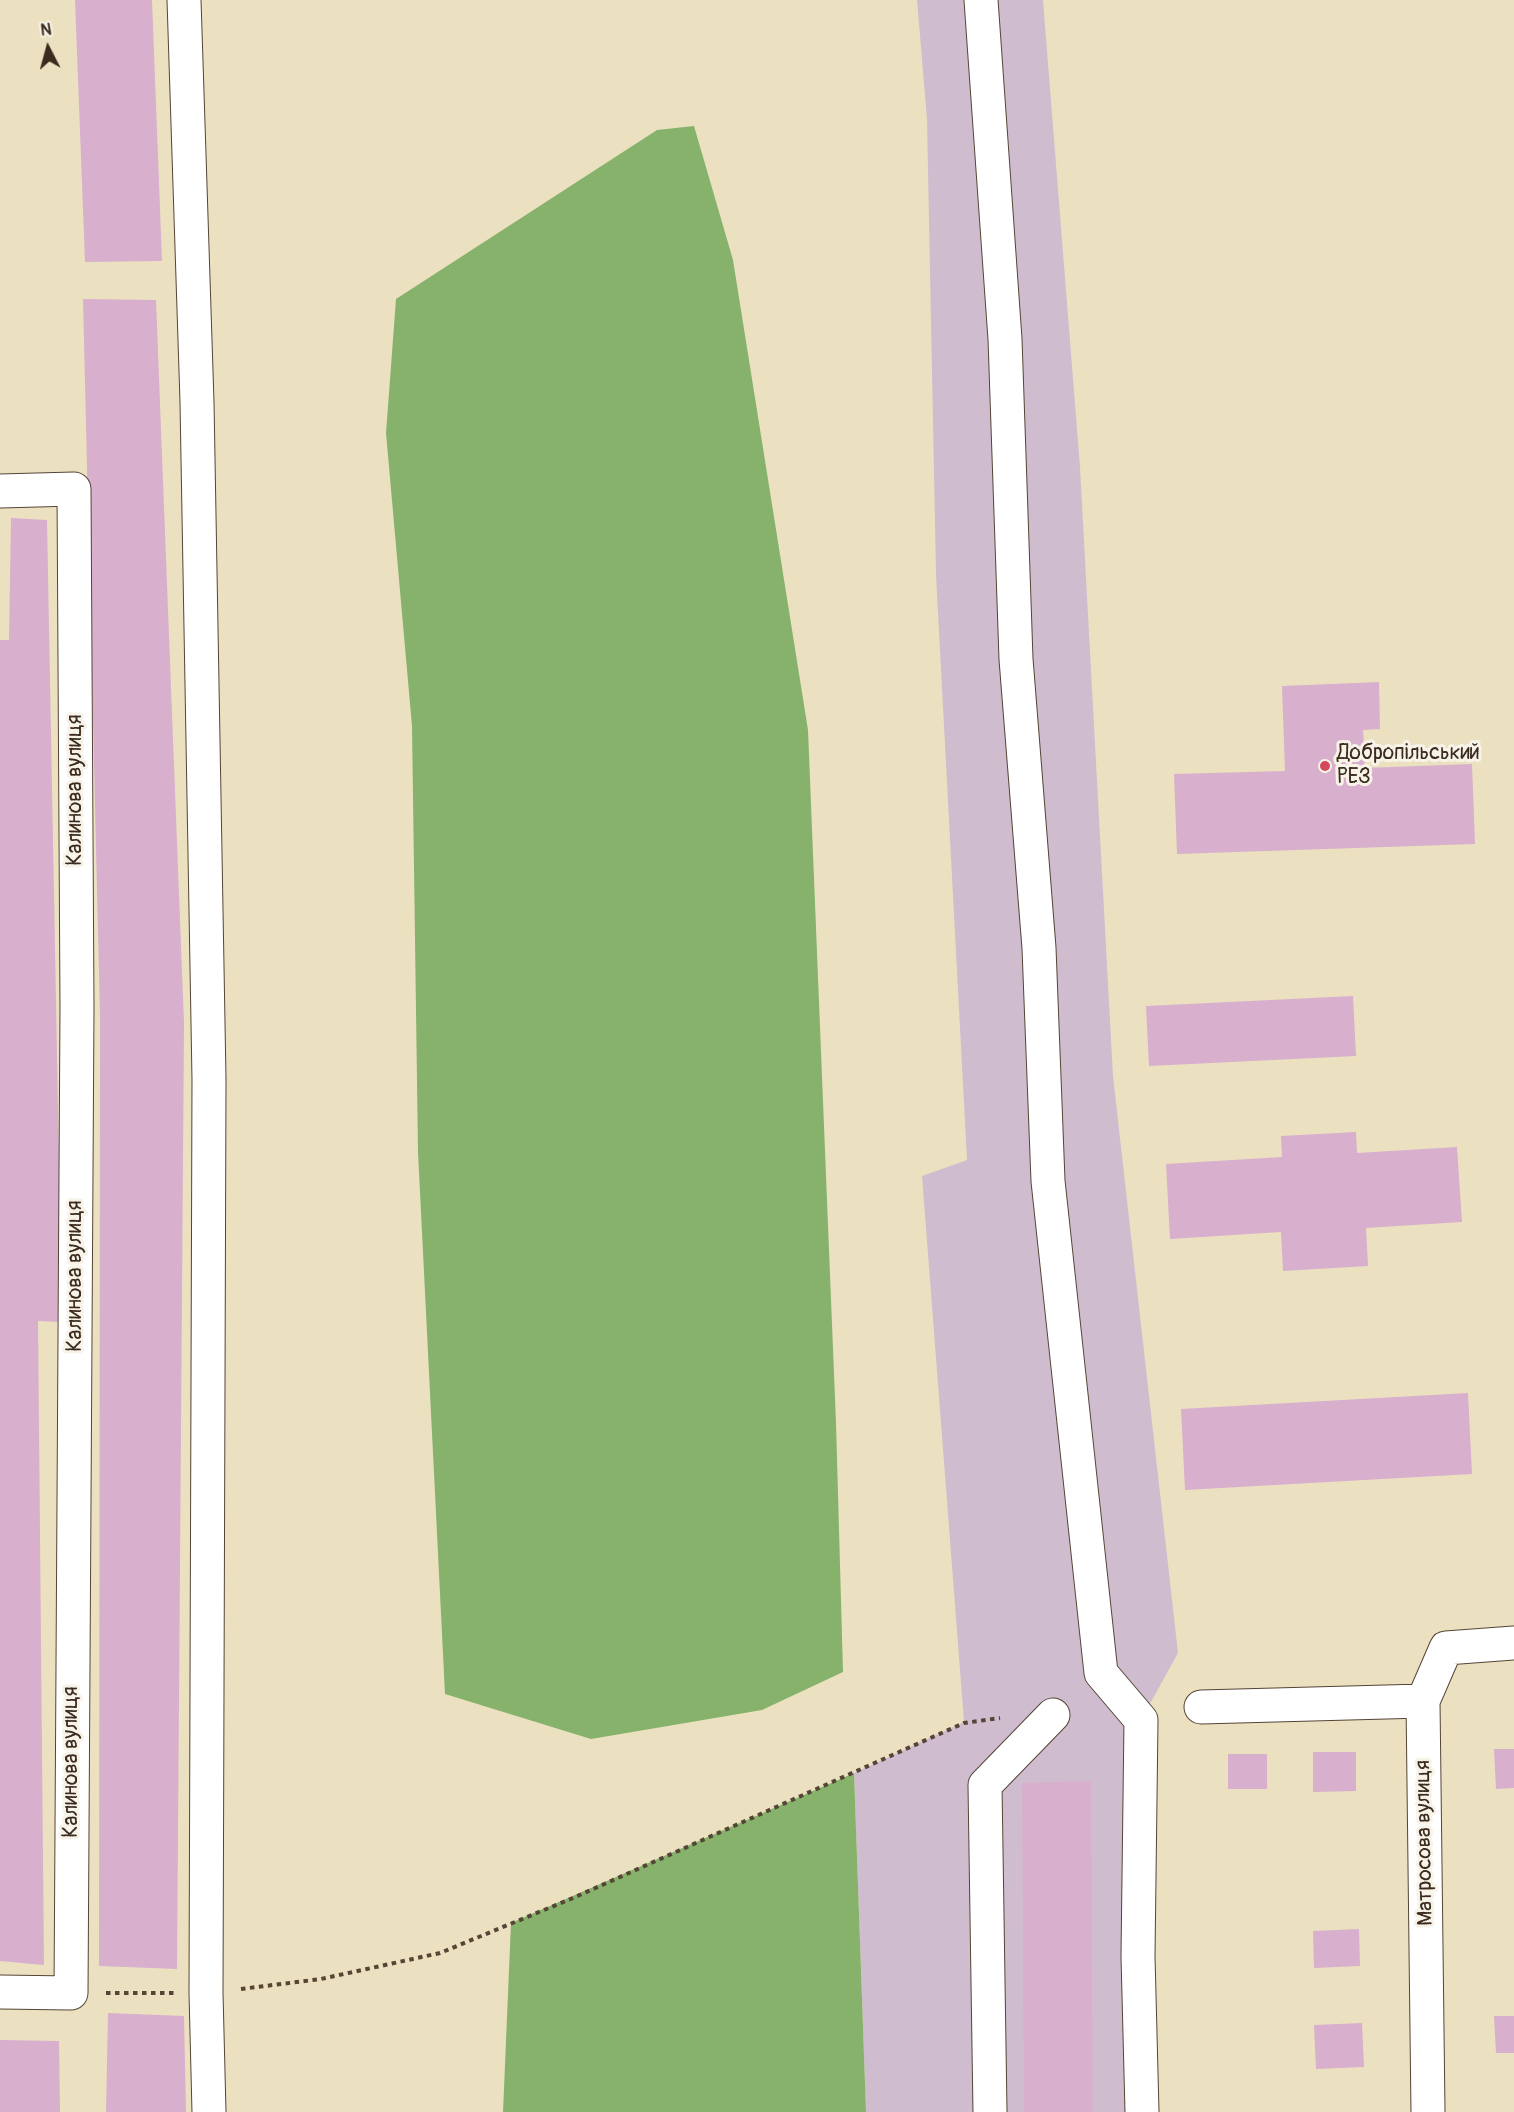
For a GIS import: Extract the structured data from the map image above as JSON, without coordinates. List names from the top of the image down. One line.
{"streets":{"street":["Калинова вулиця","Матросова вулиця"]},"places":["Добропільський РЕЗ"],"north":"top"}
